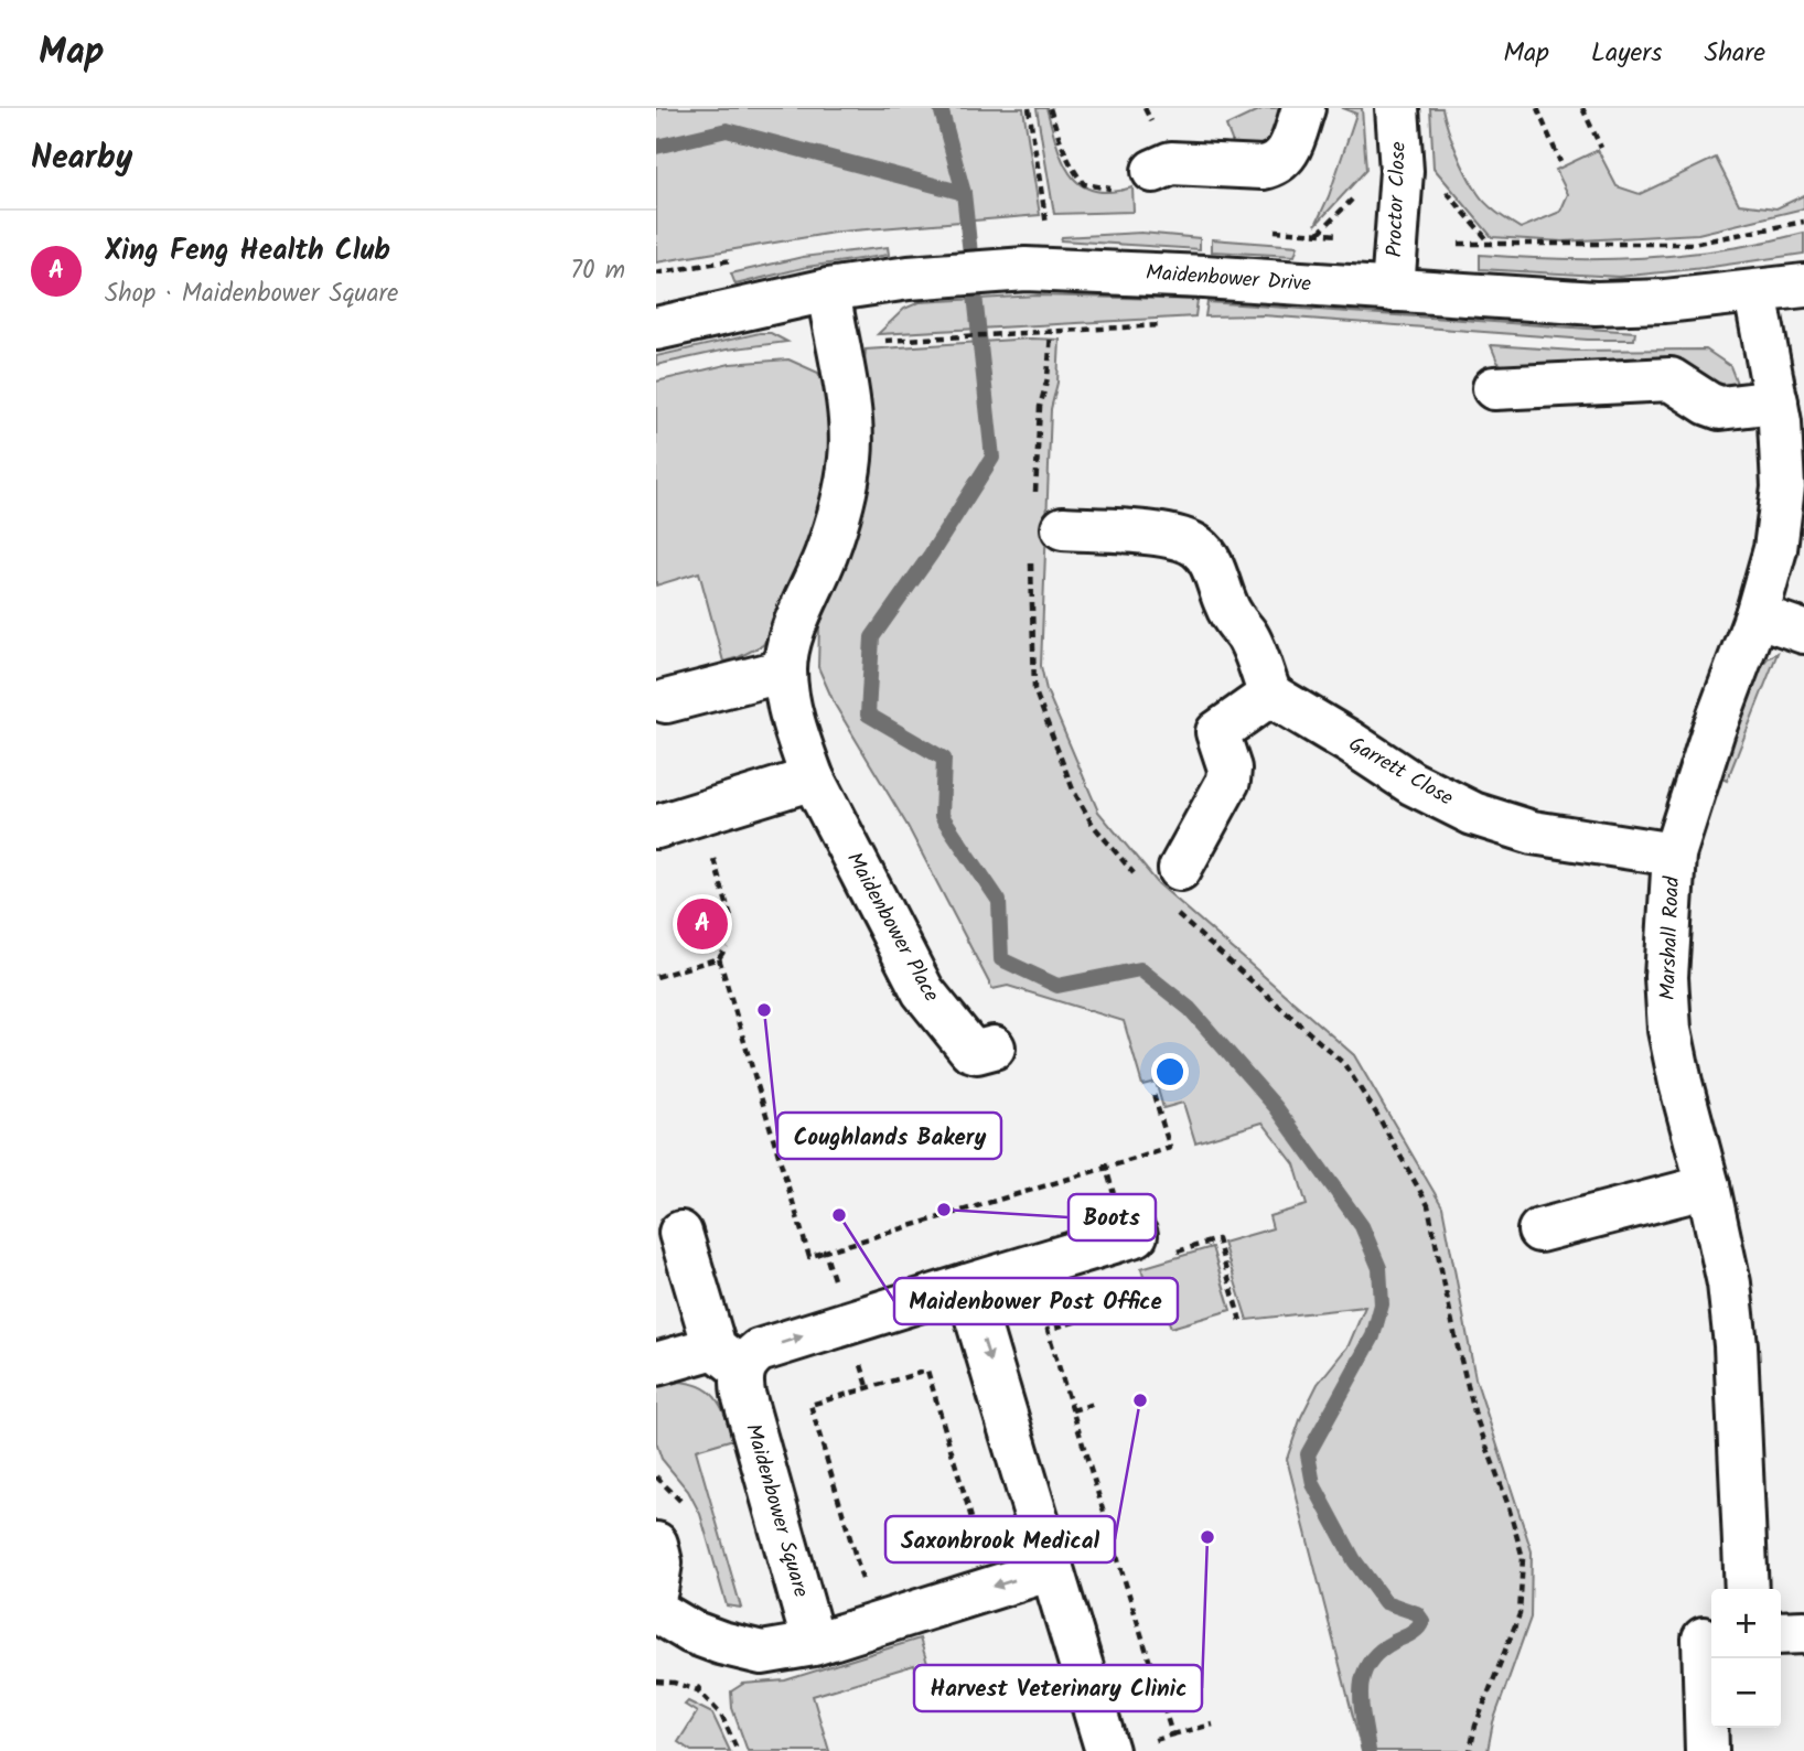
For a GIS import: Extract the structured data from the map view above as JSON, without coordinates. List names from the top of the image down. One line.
{"streets":{"street":["Proctor Close","Maidenbower Drive","Garrett Close","Maidenbower Place","Marshall Road","Maidenbower Square"]},"crossings":[["Proctor Close","Maidenbower Drive"],["Maidenbower Drive","Maidenbower Place"],["Maidenbower Drive","Marshall Road"],["Garrett Close","Marshall Road"]],"places":["Coughlands Bakery","Boots","Maidenbower Post Office","Saxonbrook Medical","Harvest Veterinary Clinic"],"page":{"header":"Map","nav":["Map","Layers","Share"],"heading":"Nearby","list":[{"mark":"A","name":"Xing Feng Health Club","note":"Shop · Maidenbower Square","value":"70 m"}],"pins":"A","map_buttons":["+","−"]}}
